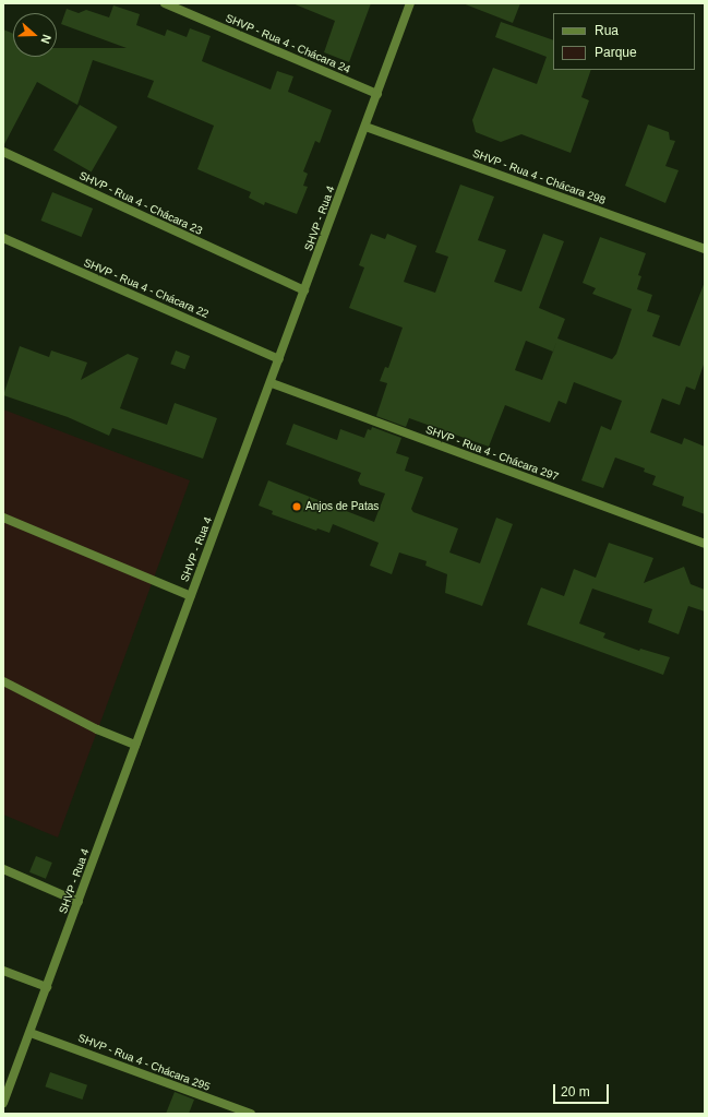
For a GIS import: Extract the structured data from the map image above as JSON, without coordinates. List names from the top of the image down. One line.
{"streets":{"street":["SHVP - Rua 4 - Chácara 24","SHVP - Rua 4 - Chácara 298","SHVP - Rua 4 - Chácara 23","SHVP - Rua 4","SHVP - Rua 4 - Chácara 22","SHVP - Rua 4 - Chácara 297","SHVP - Rua 4 - Chácara 295"]},"crossings":[["SHVP - Rua 4 - Chácara 24","SHVP - Rua 4"],["SHVP - Rua 4 - Chácara 298","SHVP - Rua 4"],["SHVP - Rua 4 - Chácara 23","SHVP - Rua 4"],["SHVP - Rua 4","SHVP - Rua 4 - Chácara 22"],["SHVP - Rua 4","SHVP - Rua 4 - Chácara 297"],["SHVP - Rua 4","SHVP - Rua 4 - Chácara 295"]],"places":["Anjos de Patas"],"legend":["Rua","Parque"],"scale_bar":"20 m","north":"right"}
